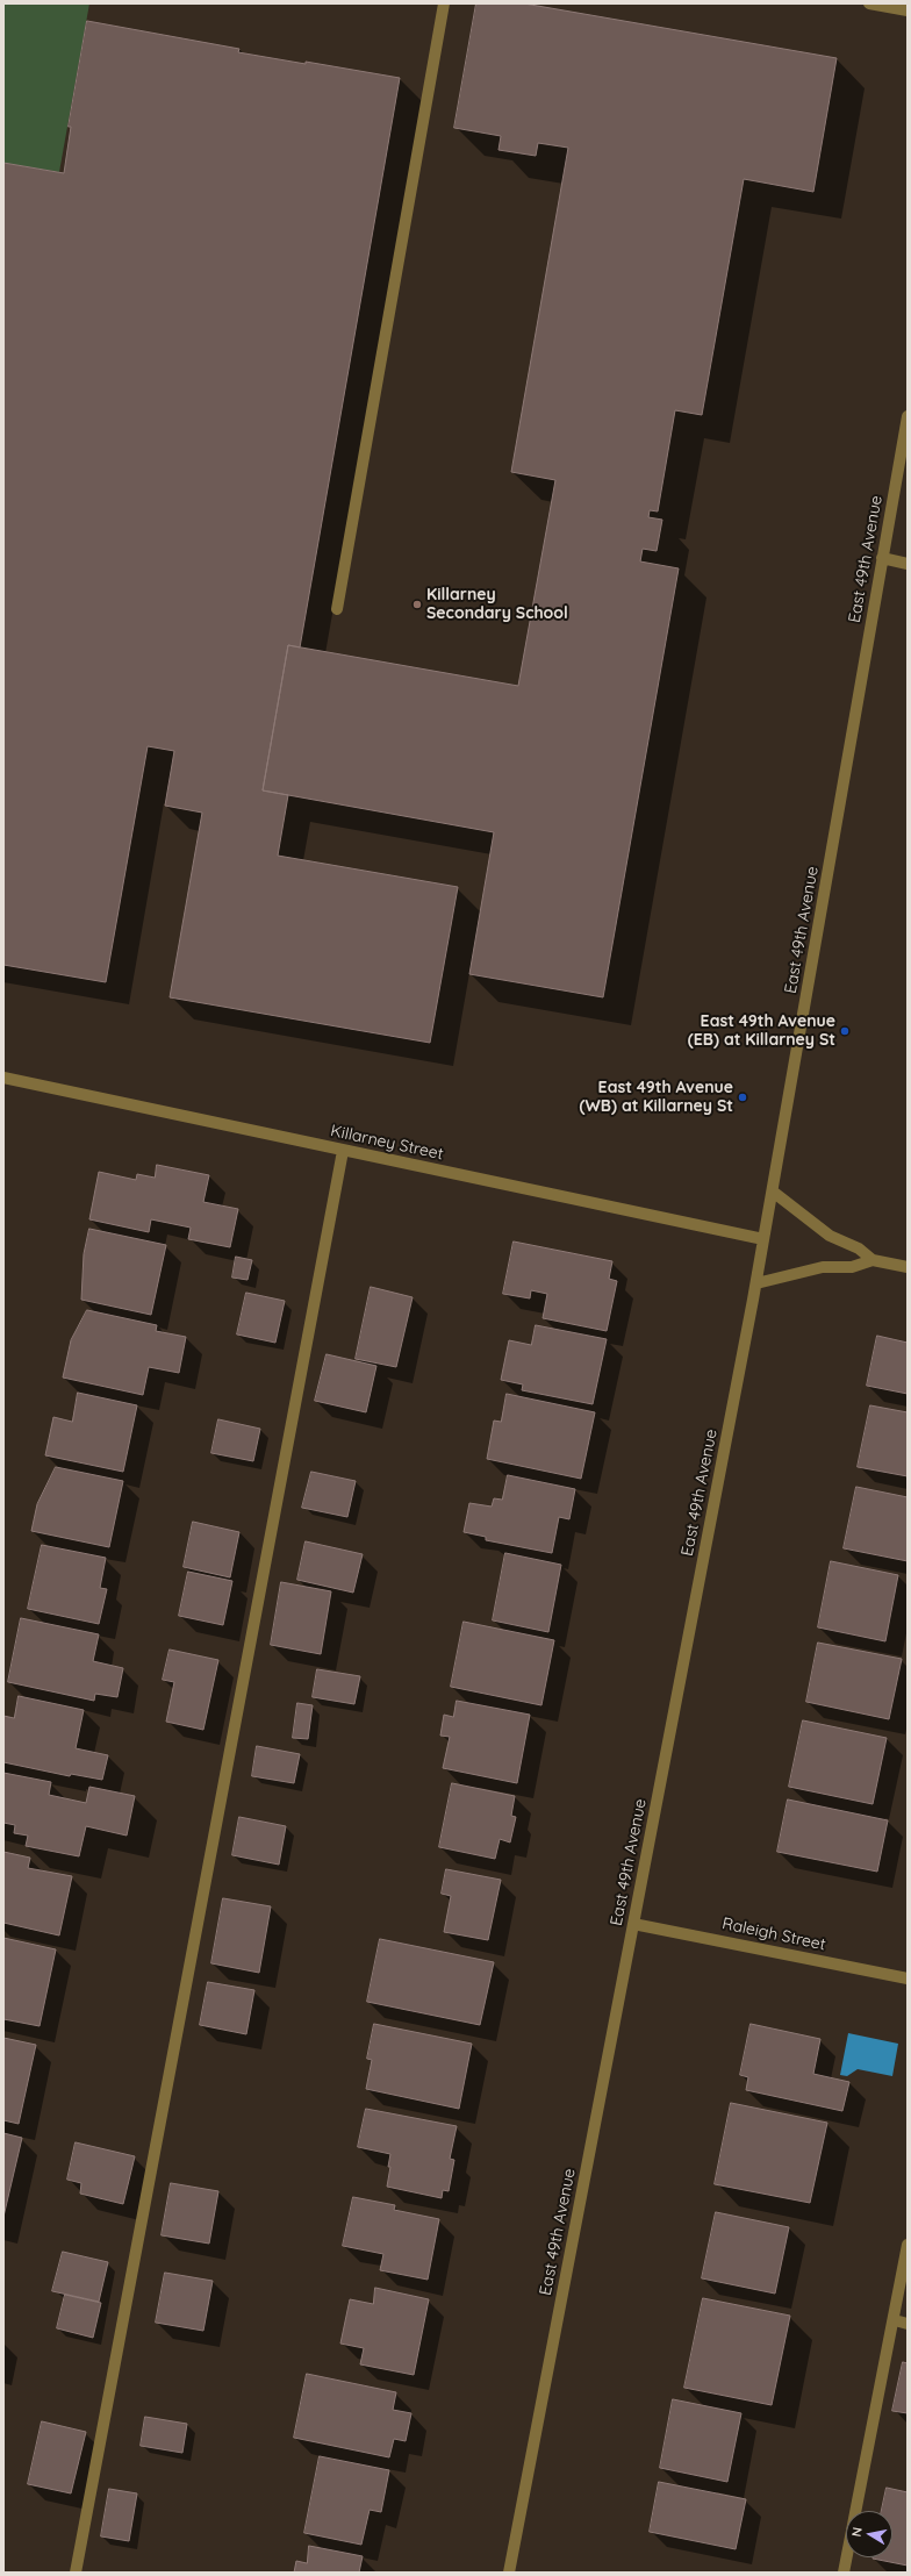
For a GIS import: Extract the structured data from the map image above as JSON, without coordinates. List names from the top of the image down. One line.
{"streets":{"street":["East 49th Avenue","Killarney Street","Raleigh Street"]},"crossings":[["East 49th Avenue","Killarney Street"],["East 49th Avenue","Raleigh Street"]],"places":["Killarney Secondary School","East 49th Avenue (EB) at Killarney St","East 49th Avenue (WB) at Killarney St"],"north":"left"}
